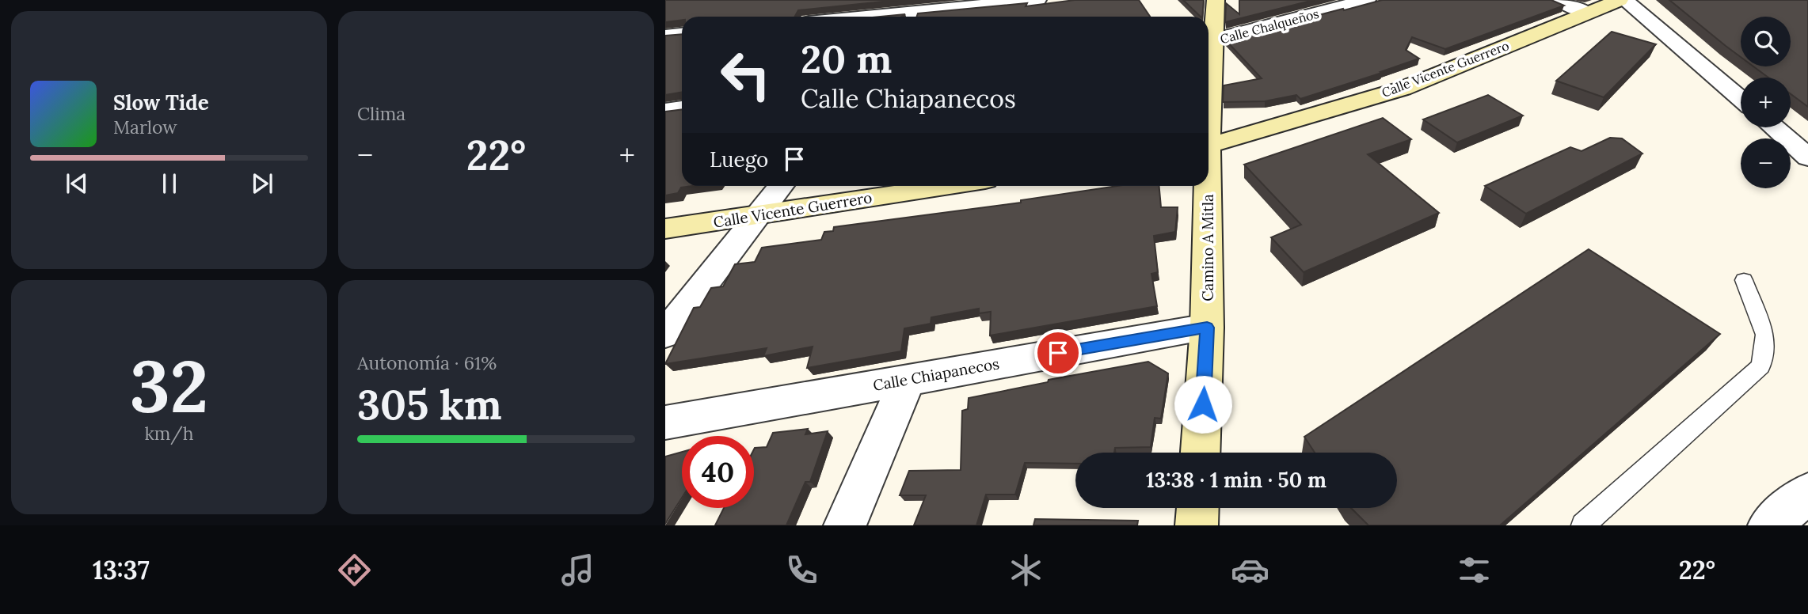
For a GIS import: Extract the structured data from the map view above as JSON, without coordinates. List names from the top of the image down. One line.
{"streets":{"main road":["Calle Vicente Guerrero","Camino A Mitla"],"street":["Calle Chalqueños","Calle Chiapanecos"]},"crossings":[["Calle Chalqueños","Camino A Mitla"],["Camino A Mitla","Calle Chiapanecos"]],"page":{"tile":["Clima",["32","km/h"],["Autonomía · 61%","305 km"]],"map_buttons":["+","−"],"turn":["20 m","Calle Chiapanecos"],"song":["Slow Tide","Marlow"],"heat":["−","22°","+"],"then":"Luego","limit":"40","trip":"13:38 · 1 min · 50 m","tabs":["13:37","22°"]}}
